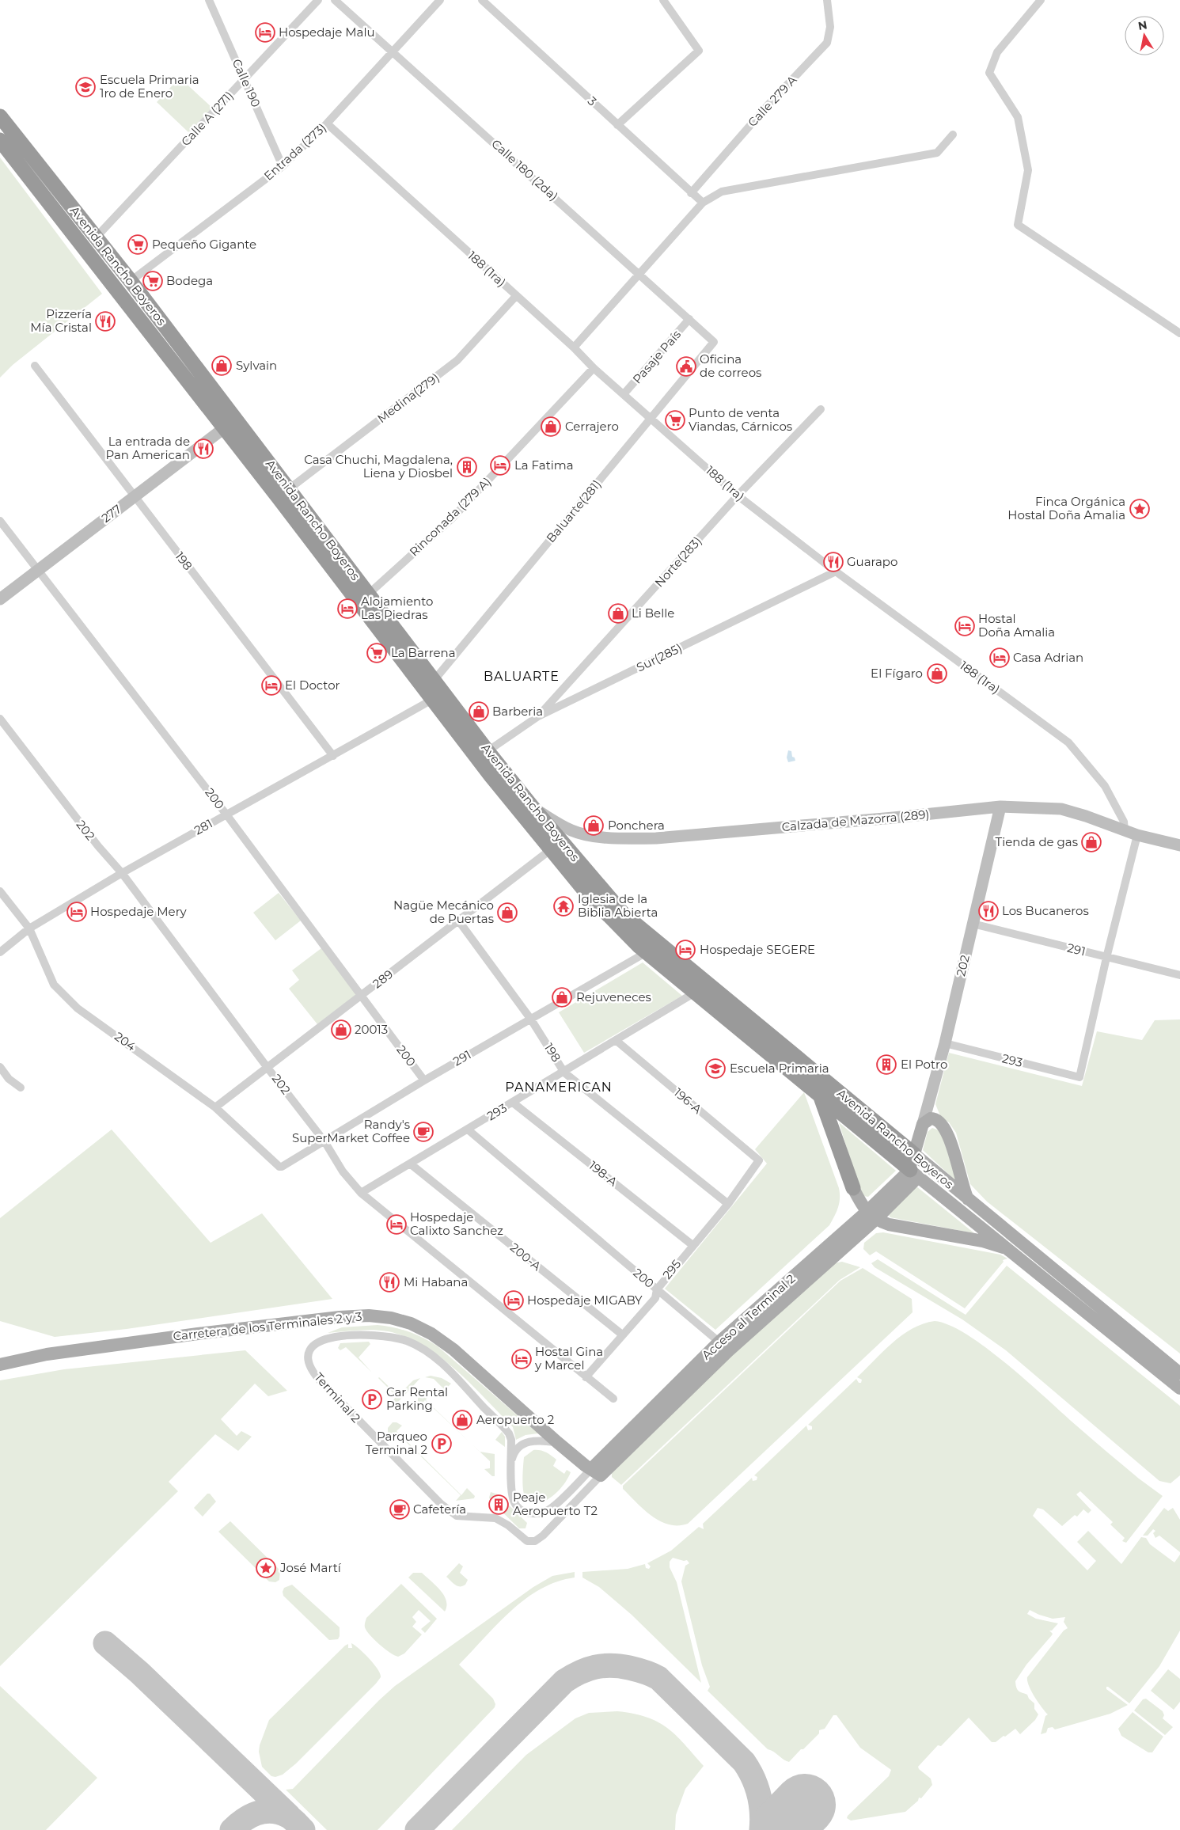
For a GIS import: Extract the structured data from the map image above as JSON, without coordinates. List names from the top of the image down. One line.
{"streets":{"highway":["Avenida Rancho Boyeros"],"main road":["Acceso al Terminal 2","Carretera de los Terminales 2 y 3"],"street":["Calle 190","3","Calle 279 A","Calle A (271)","Entrada (273)","Calle 180 (2da)","188 (1ra)","Pasaje País","Medina(279)","Baluarte(281)","277","Rinconada (279 A)","198","Norte(283)","Sur(285)","200","Calzada de Mazorra (289)","281","202","291","289","204","293","196-A","198-A","200-A","295","Terminal 2"]},"crossings":[["Calle 190","Calle A (271)"],["Calle 190","Entrada (273)"],["3","Calle 279 A"],["Calle A (271)","Avenida Rancho Boyeros"],["Entrada (273)","Calle 180 (2da)"],["Entrada (273)","Avenida Rancho Boyeros"],["Entrada (273)","188 (1ra)"],["Calle 180 (2da)","Pasaje País"],["Calle 180 (2da)","Baluarte(281)"],["Avenida Rancho Boyeros","Medina(279)"],["Avenida Rancho Boyeros","Baluarte(281)"],["Avenida Rancho Boyeros","277"],["Avenida Rancho Boyeros","Rinconada (279 A)"],["Avenida Rancho Boyeros","Sur(285)"],["Avenida Rancho Boyeros","Calzada de Mazorra (289)"],["Avenida Rancho Boyeros","281"],["Avenida Rancho Boyeros","291"],["Avenida Rancho Boyeros","289"],["Avenida Rancho Boyeros","293"],["Avenida Rancho Boyeros","Acceso al Terminal 2"],["188 (1ra)","Pasaje País"],["188 (1ra)","Medina(279)"],["188 (1ra)","Baluarte(281)"],["188 (1ra)","Rinconada (279 A)"],["188 (1ra)","Norte(283)"],["188 (1ra)","Sur(285)"],["188 (1ra)","Calzada de Mazorra (289)"],["277","198"],["277","200"],["198","281"],["198","291"],["198","289"],["198","293"],["198","295"],["Norte(283)","Sur(285)"],["200","281"],["200","291"],["200","289"],["200","293"],["200","295"],["200","Acceso al Terminal 2"],["Calzada de Mazorra (289)","202"],["281","202"],["281","204"],["202","291"],["202","289"],["202","293"],["202","295"],["291","204"],["291","293"],["289","204"],["293","196-A"],["293","198-A"],["293","200-A"],["196-A","295"],["198-A","295"],["200-A","295"],["Acceso al Terminal 2","Carretera de los Terminales 2 y 3"],["Acceso al Terminal 2","Terminal 2"],["Carretera de los Terminales 2 y 3","Terminal 2"]],"districts":["BALUARTE","PANAMERICAN"],"places":{"hotel":["Hospedaje Malu","La Fatima","Alojamiento Las Piedras","Hostal Doña Amalia","Casa Adrian","El Doctor","Hospedaje Mery","Hospedaje SEGERE","Hospedaje Calixto Sanchez","Hospedaje MIGABY","Hostal Gina y Marcel"],"school or university":["Escuela Primaria 1ro de Enero","Escuela Primaria"],"supermarket":["Pequeño Gigante","Bodega","Punto de venta Viandas, Cárnicos","La Barrena"],"restaurant":["Pizzería Mía Cristal","La entrada de Pan American","Guarapo","Los Bucaneros","Mi Habana"],"shop":["Sylvain","Cerrajero","Li Belle","El Fígaro","Barberia","Ponchera","Tienda de gas","Nagüe Mecánico de Puertas","Rejuveneces","20013","Aeropuerto 2"],"public building":["Oficina de correos"],"building":["Casa Chuchi, Magdalena, Liena y Diosbel","El Potro","Peaje Aeropuerto T2"],"place":["Finca Orgánica Hostal Doña Amalia","José Martí"],"temple":["Iglesia de la Biblia Abierta"],"cafe":["Randy's SuperMarket Coffee","Cafetería"],"parking":["Car Rental Parking","Parqueo Terminal 2"]},"north":"top"}
